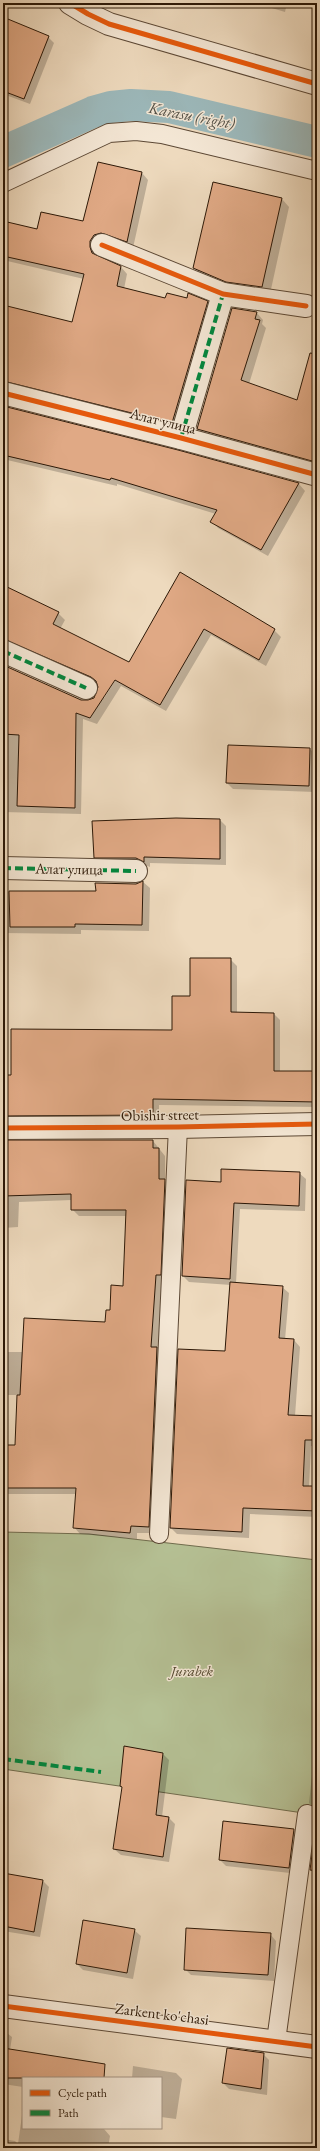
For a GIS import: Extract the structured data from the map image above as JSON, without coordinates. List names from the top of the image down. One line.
{"streets":{"street":["Алат улица","Obishir street","Zarkent ko'chasi"]},"water":["Karasu (right)"],"parks":["Jurabek"],"legend":["Cycle path","Path"]}
